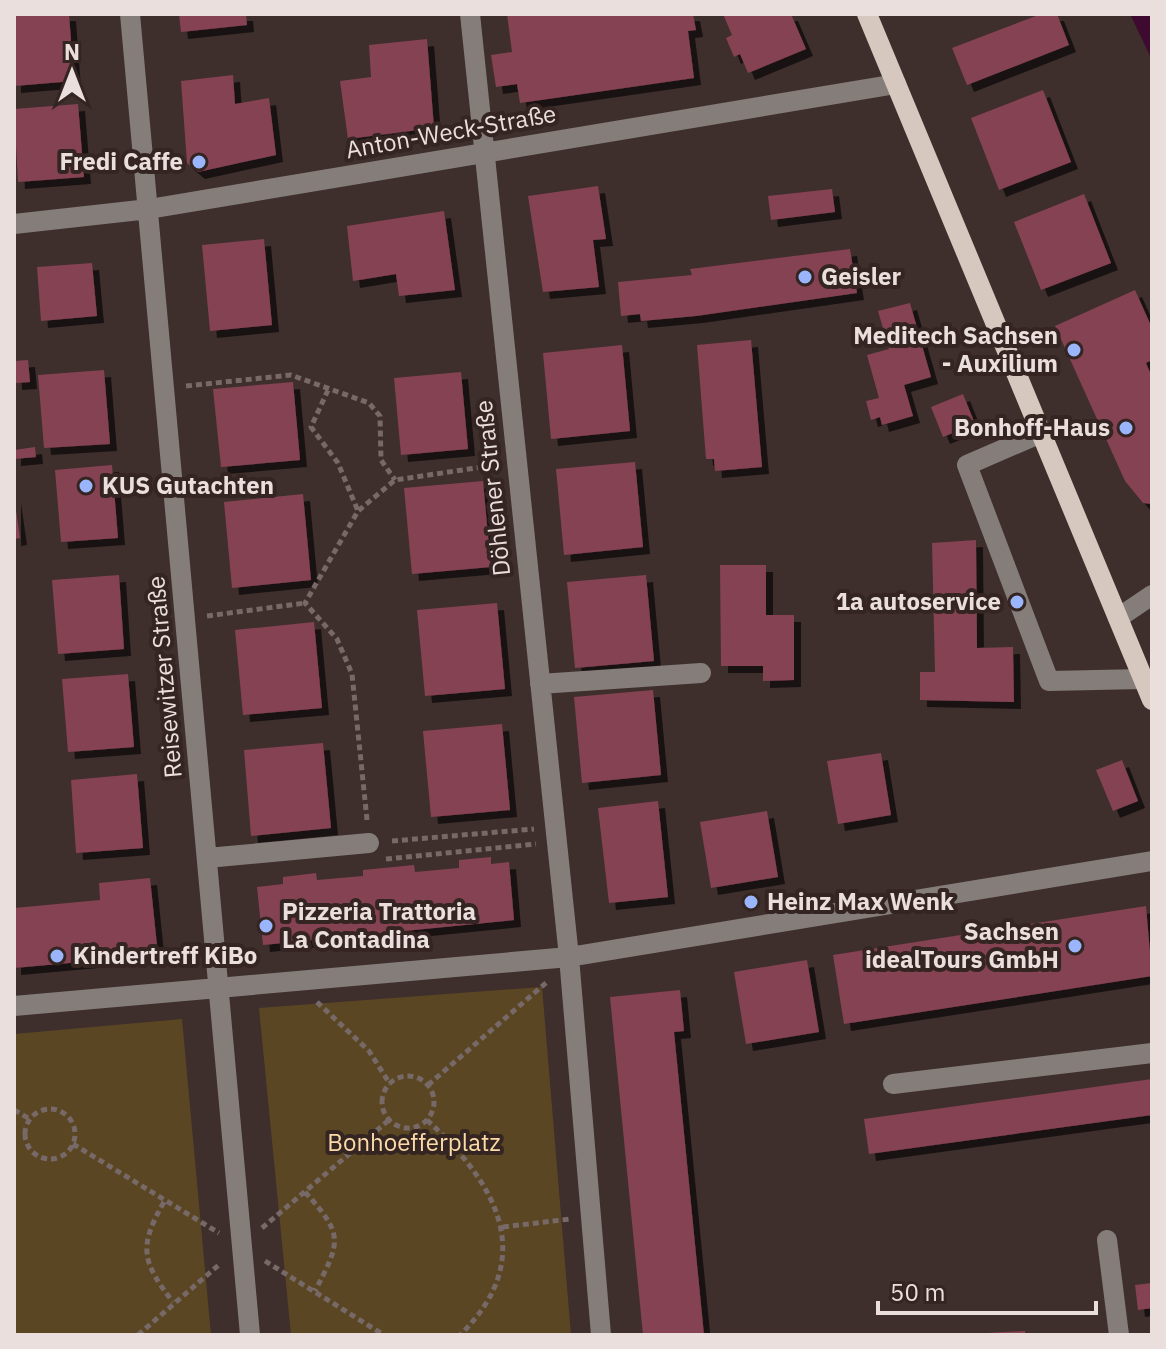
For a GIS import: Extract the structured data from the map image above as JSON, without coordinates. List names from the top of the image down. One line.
{"streets":{"street":["Anton-Weck-Straße","Döhlener Straße","Reisewitzer Straße"]},"crossings":[["Anton-Weck-Straße","Döhlener Straße"],["Anton-Weck-Straße","Reisewitzer Straße"]],"parks":["Bonhoefferplatz"],"places":["Fredi Caffe","Geisler","Meditech Sachsen - Auxilium","Bonhoff-Haus","KUS Gutachten","1a autoservice","Heinz Max Wenk","Pizzeria Trattoria La Contadina","Sachsen idealTours GmbH","Kindertreff KiBo"],"scale_bar":"50 m","north":"top"}
